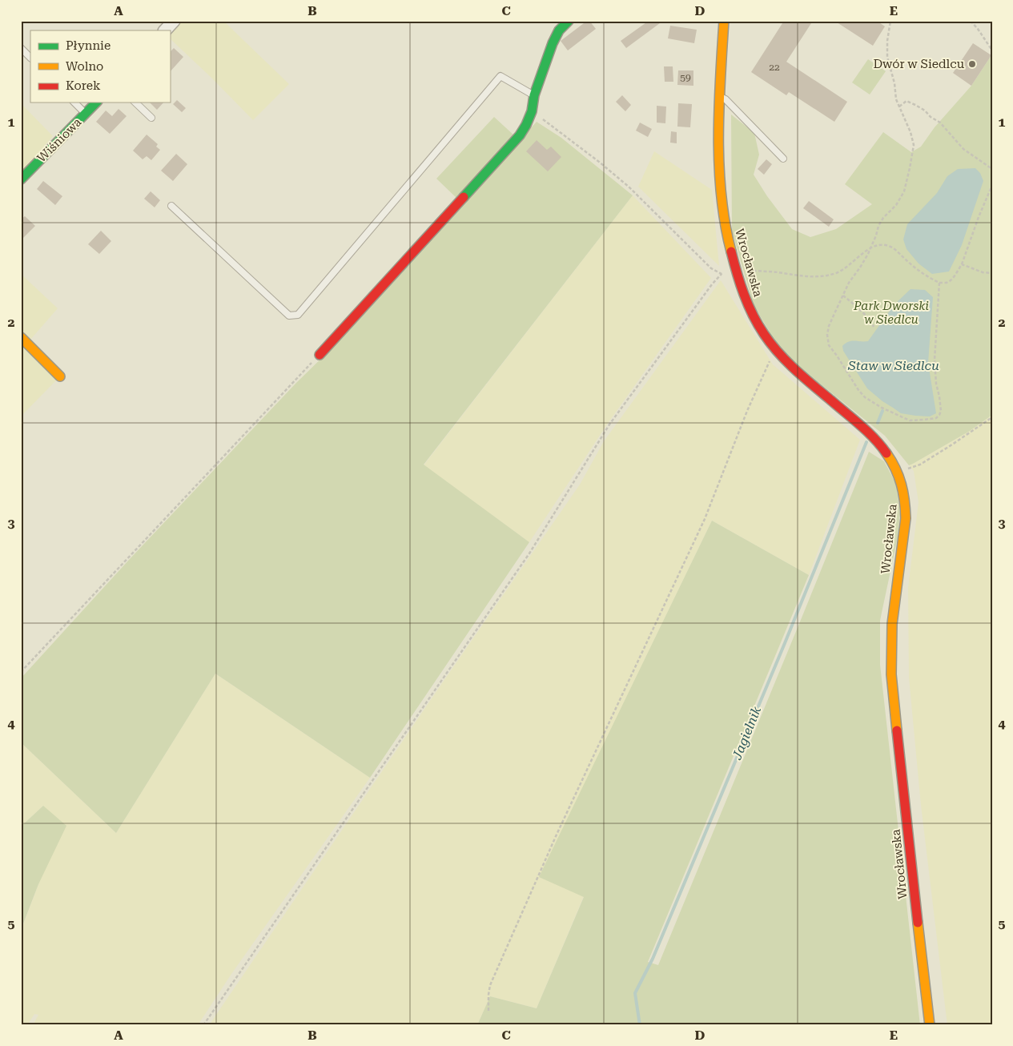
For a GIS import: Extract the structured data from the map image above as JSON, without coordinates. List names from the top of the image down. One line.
{"streets":{"street":["Wiśniowa","Wrocławska"]},"water":["Staw w Siedlcu","Jagielnik"],"parks":["Park Dworski w Siedlcu"],"places":["Dwór w Siedlcu"],"house_numbers":["22","59"],"legend":["Płynnie","Wolno","Korek"],"grid":{"columns":["A","B","C","D","E"],"rows":["1","2","3","4","5"]}}
